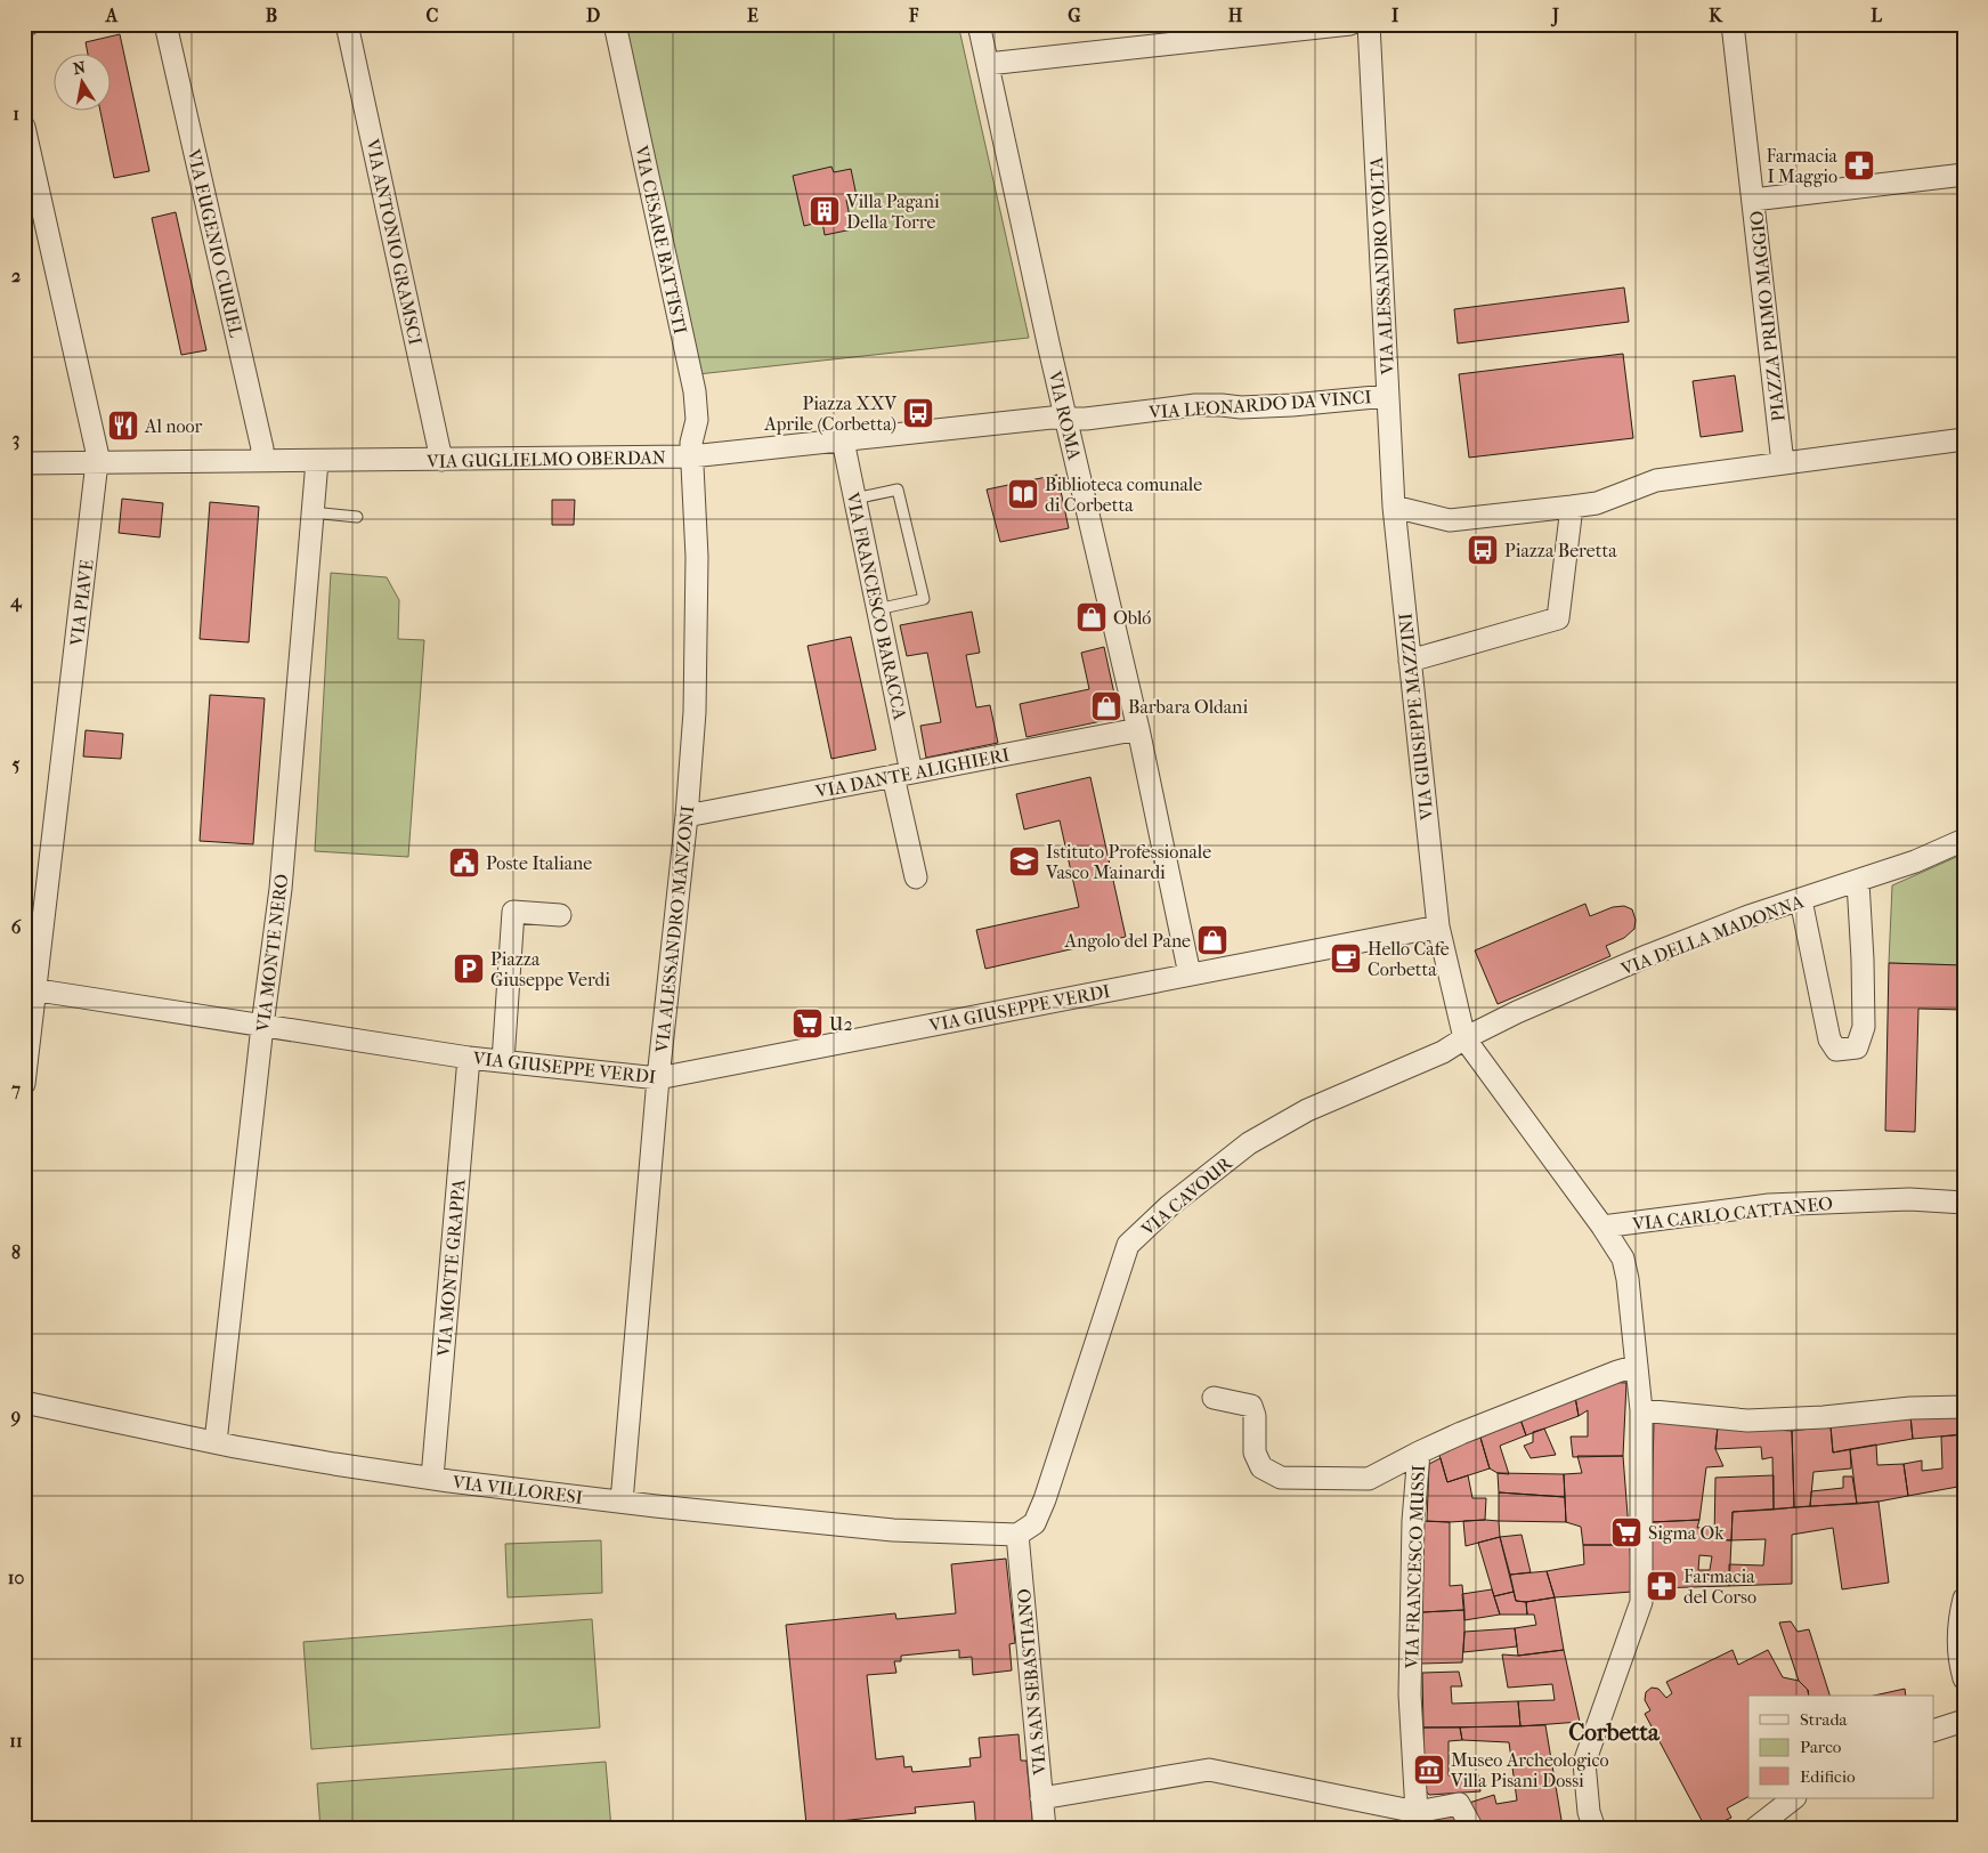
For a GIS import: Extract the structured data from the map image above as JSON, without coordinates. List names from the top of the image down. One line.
{"streets":{"street":["VIA CESARE BATTISTI","VIA ANTONIO GRAMSCI","VIA EUGENIO CURIEL","VIA ALESSANDRO VOLTA","PIAZZA PRIMO MAGGIO","VIA LEONARDO DA VINCI","VIA ROMA","VIA GUGLIELMO OBERDAN","VIA PIAVE","VIA FRANCESCO BARACCA","VIA GIUSEPPE MAZZINI","VIA DANTE ALIGHIERI","VIA ALESSANDRO MANZONI","VIA DELLA MADONNA","VIA MONTE NERO","VIA GIUSEPPE VERDI","VIA CAVOUR","VIA CARLO CATTANEO","VIA MONTE GRAPPA","VIA VILLORESI","VIA FRANCESCO MUSSI","VIA SAN SEBASTIANO"]},"crossings":[["VIA CESARE BATTISTI","VIA GUGLIELMO OBERDAN"],["VIA CESARE BATTISTI","VIA ALESSANDRO MANZONI"],["VIA ANTONIO GRAMSCI","VIA GUGLIELMO OBERDAN"],["VIA EUGENIO CURIEL","VIA GUGLIELMO OBERDAN"],["VIA ALESSANDRO VOLTA","VIA LEONARDO DA VINCI"],["VIA ALESSANDRO VOLTA","VIA GIUSEPPE MAZZINI"],["VIA LEONARDO DA VINCI","VIA ROMA"],["VIA LEONARDO DA VINCI","VIA GUGLIELMO OBERDAN"],["VIA ROMA","VIA GUGLIELMO OBERDAN"],["VIA ROMA","VIA DANTE ALIGHIERI"],["VIA ROMA","VIA GIUSEPPE VERDI"],["VIA GUGLIELMO OBERDAN","VIA PIAVE"],["VIA GUGLIELMO OBERDAN","VIA FRANCESCO BARACCA"],["VIA GUGLIELMO OBERDAN","VIA ALESSANDRO MANZONI"],["VIA GUGLIELMO OBERDAN","VIA MONTE NERO"],["VIA PIAVE","VIA GIUSEPPE VERDI"],["VIA FRANCESCO BARACCA","VIA DANTE ALIGHIERI"],["VIA GIUSEPPE MAZZINI","VIA DELLA MADONNA"],["VIA GIUSEPPE MAZZINI","VIA GIUSEPPE VERDI"],["VIA GIUSEPPE MAZZINI","VIA CAVOUR"],["VIA DANTE ALIGHIERI","VIA ALESSANDRO MANZONI"],["VIA ALESSANDRO MANZONI","VIA GIUSEPPE VERDI"],["VIA ALESSANDRO MANZONI","VIA VILLORESI"],["VIA DELLA MADONNA","VIA CAVOUR"],["VIA MONTE NERO","VIA GIUSEPPE VERDI"],["VIA MONTE NERO","VIA VILLORESI"],["VIA GIUSEPPE VERDI","VIA MONTE GRAPPA"],["VIA CAVOUR","VIA VILLORESI"],["VIA CAVOUR","VIA SAN SEBASTIANO"],["VIA MONTE GRAPPA","VIA VILLORESI"],["VIA VILLORESI","VIA SAN SEBASTIANO"]],"districts":["Corbetta"],"places":{"pharmacy":["Farmacia I Maggio","Farmacia del Corso"],"building":["Villa Pagani Della Torre"],"bus stop":["Piazza XXV Aprile (Corbetta)","Piazza Beretta"],"restaurant":["Al noor"],"library":["Biblioteca comunale di Corbetta"],"shop":["Obló","Barbara Oldani","Angolo del Pane"],"school or university":["Istituto Professionale Vasco Mainardi"],"public building":["Poste Italiane"],"cafe":["Hello Cafe Corbetta"],"parking":["Piazza Giuseppe Verdi"],"supermarket":["U2","Sigma Ok"],"museum":["Museo Archeologico Villa Pisani Dossi"]},"legend":["Strada","Parco","Edificio"],"north":"top","grid":{"columns":["A","B","C","D","E","F","G","H","I","J","K","L"],"rows":["1","2","3","4","5","6","7","8","9","10","11"]}}
